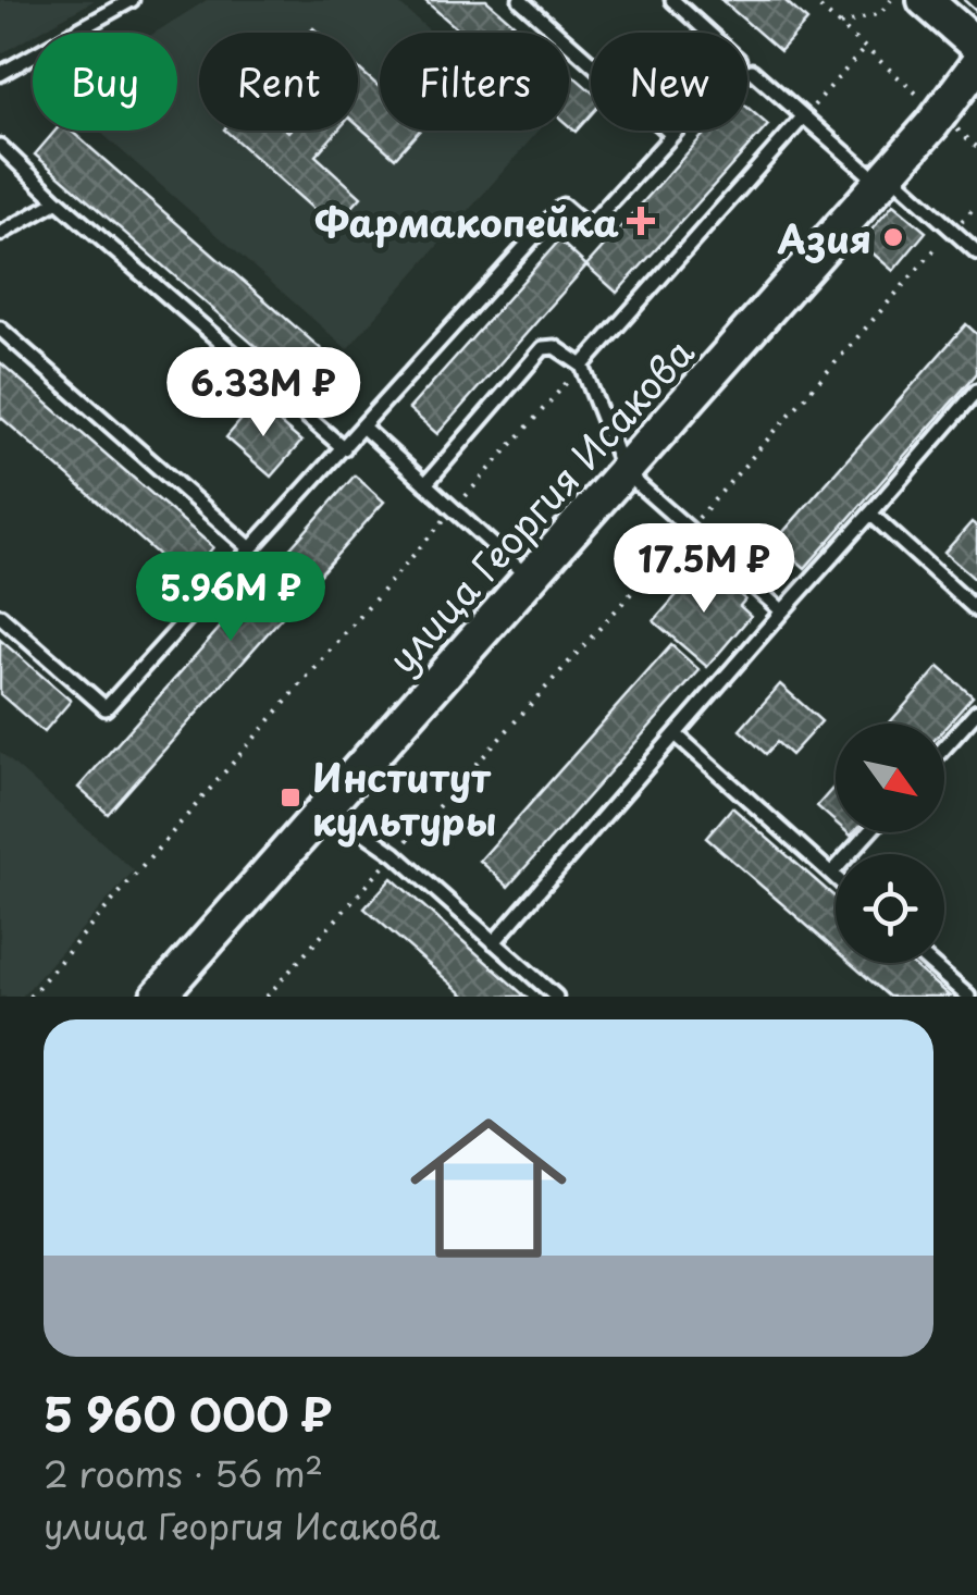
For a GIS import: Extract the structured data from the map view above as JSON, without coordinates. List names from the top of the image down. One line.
{"streets":{"street":["улица Георгия Исакова"]},"places":{"health":["Фармакопейка"],"other":["Азия"],"transit":["Институт культуры"]},"north":"bottom right","page":{"chip":["Buy","Rent","Filters","New"],"price":["6.33M ₽","17.5M ₽","5.96M ₽"],"list":[{"name":"5 960 000 ₽","note":"2 rooms · 56 m² · улица Георгия Исакова"}]}}
